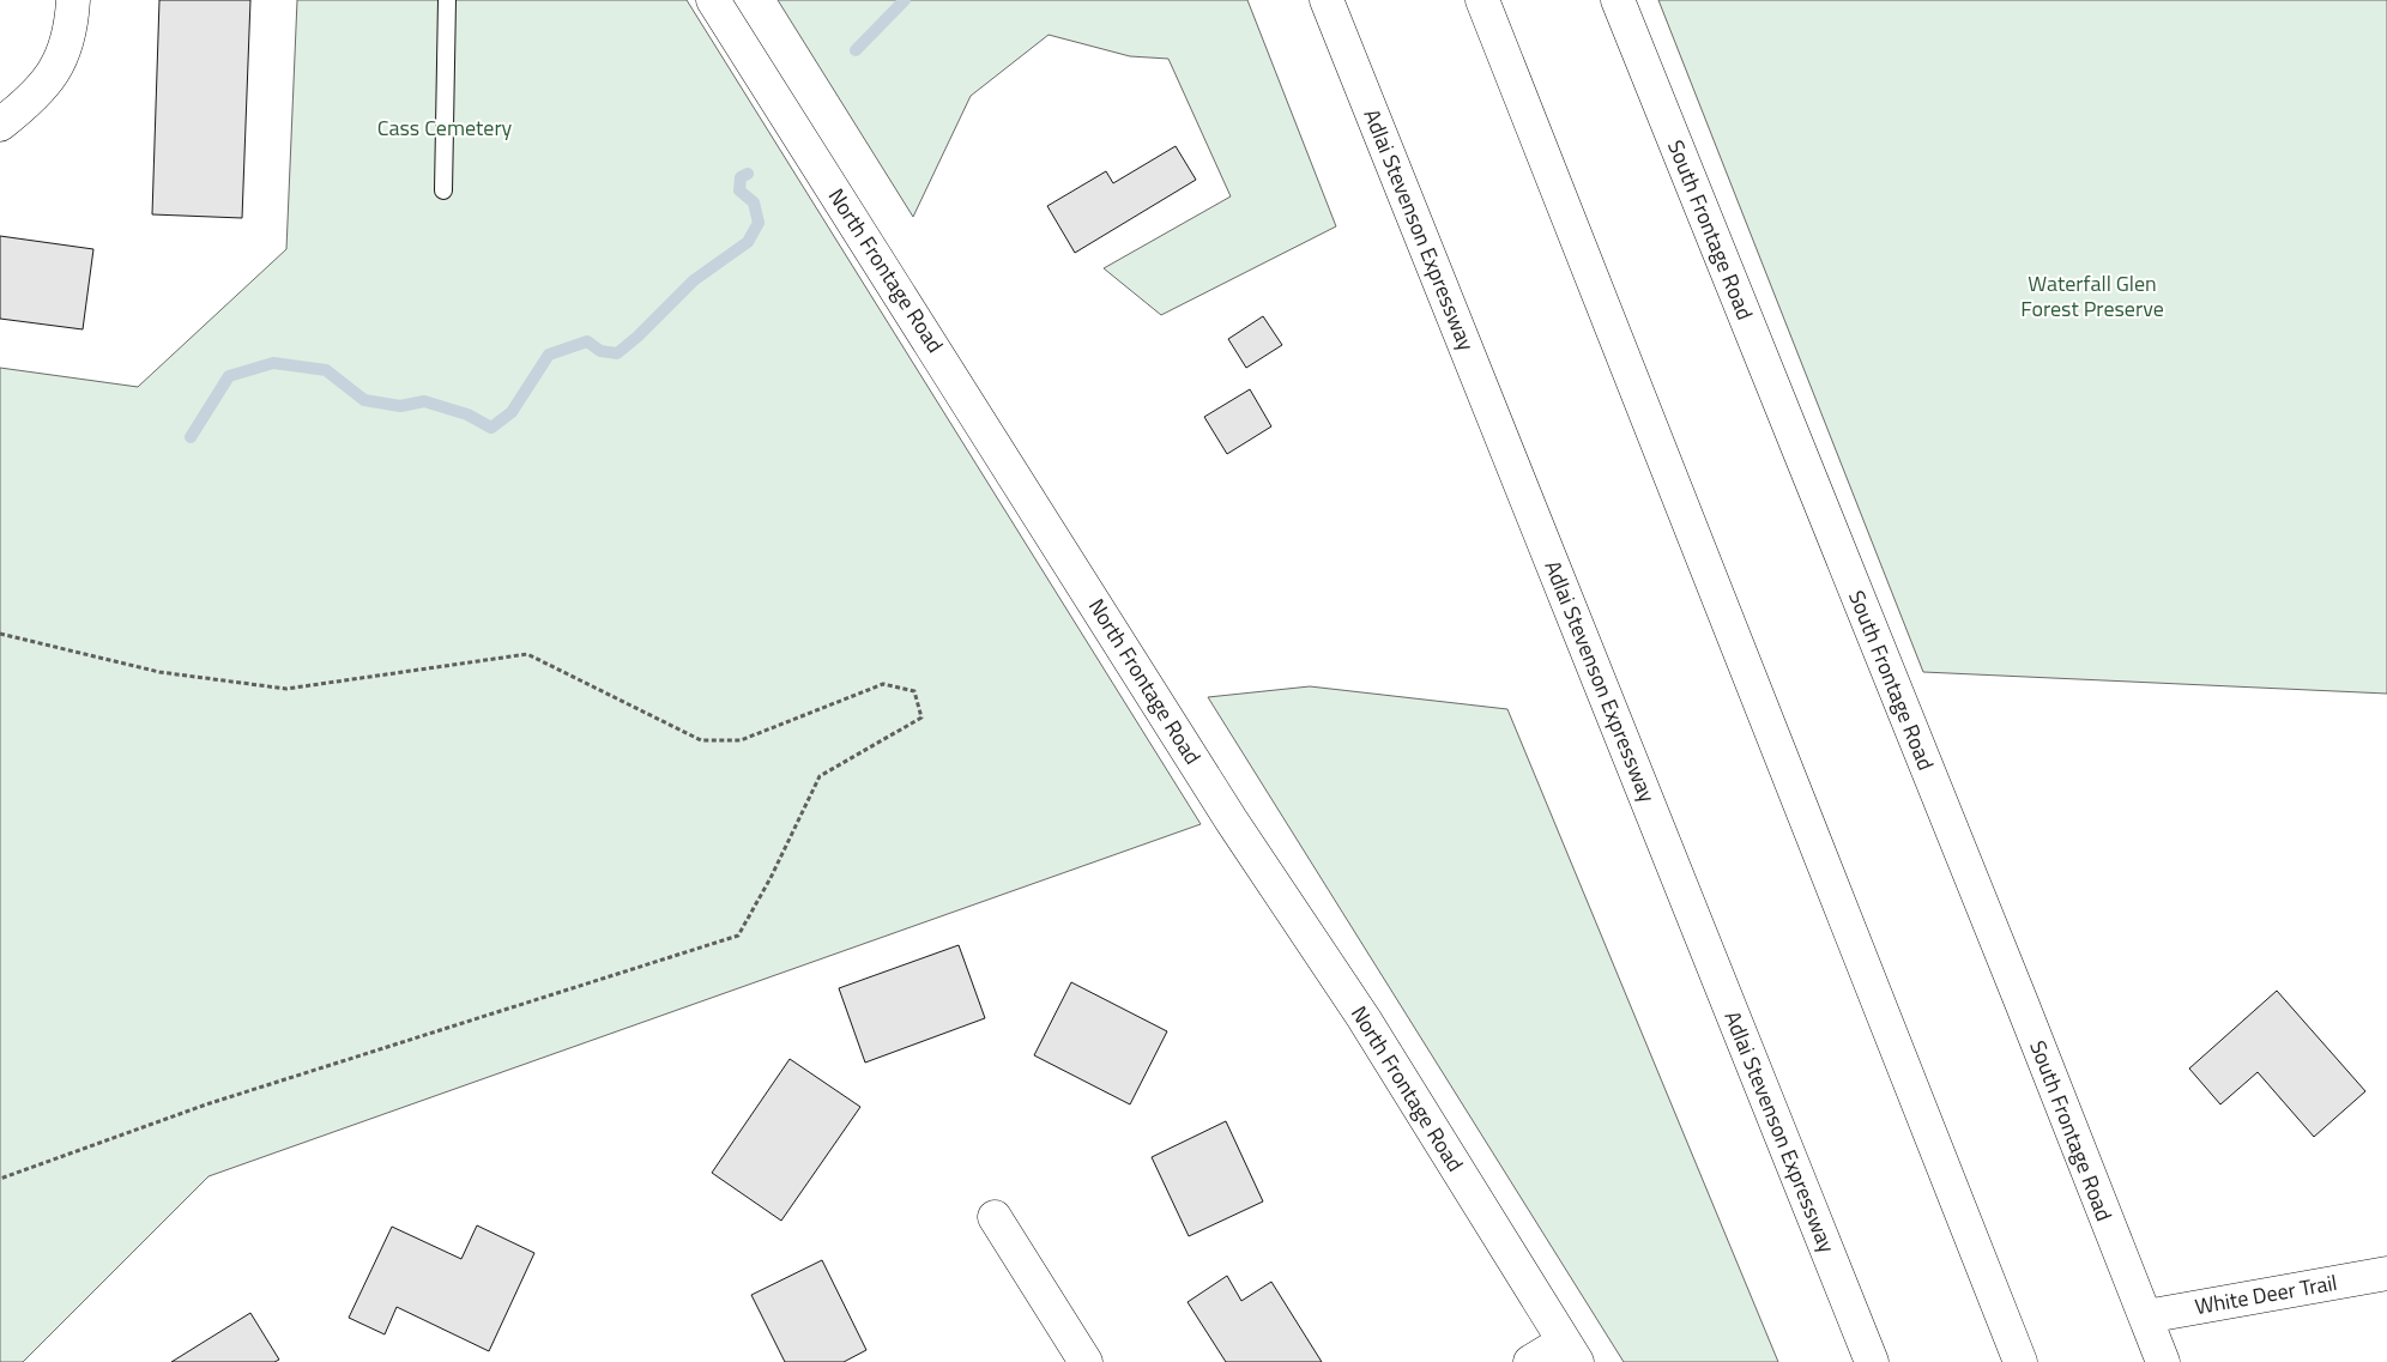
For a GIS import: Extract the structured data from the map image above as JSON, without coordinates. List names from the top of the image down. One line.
{"streets":{"main road":["Adlai Stevenson Expressway","South Frontage Road","North Frontage Road","White Deer Trail"]},"crossings":[["South Frontage Road","White Deer Trail"]],"parks":["Cass Cemetery","Waterfall Glen Forest Preserve"]}
